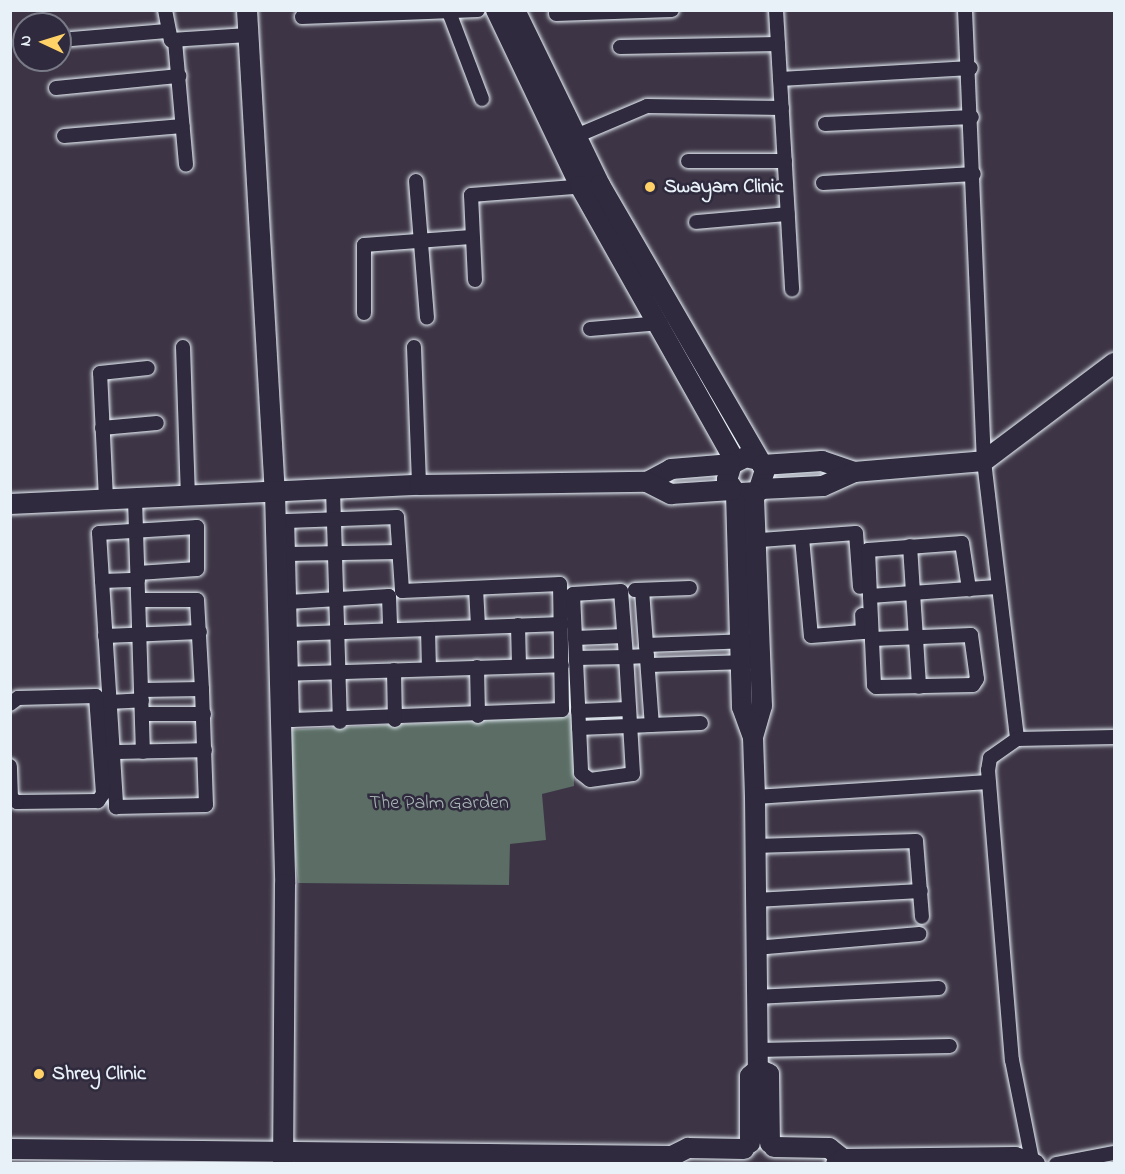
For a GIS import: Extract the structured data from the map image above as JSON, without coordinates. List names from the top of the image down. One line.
{"parks":["The Palm Garden"],"places":["Swayam Clinic","Shrey Clinic"],"north":"left"}
